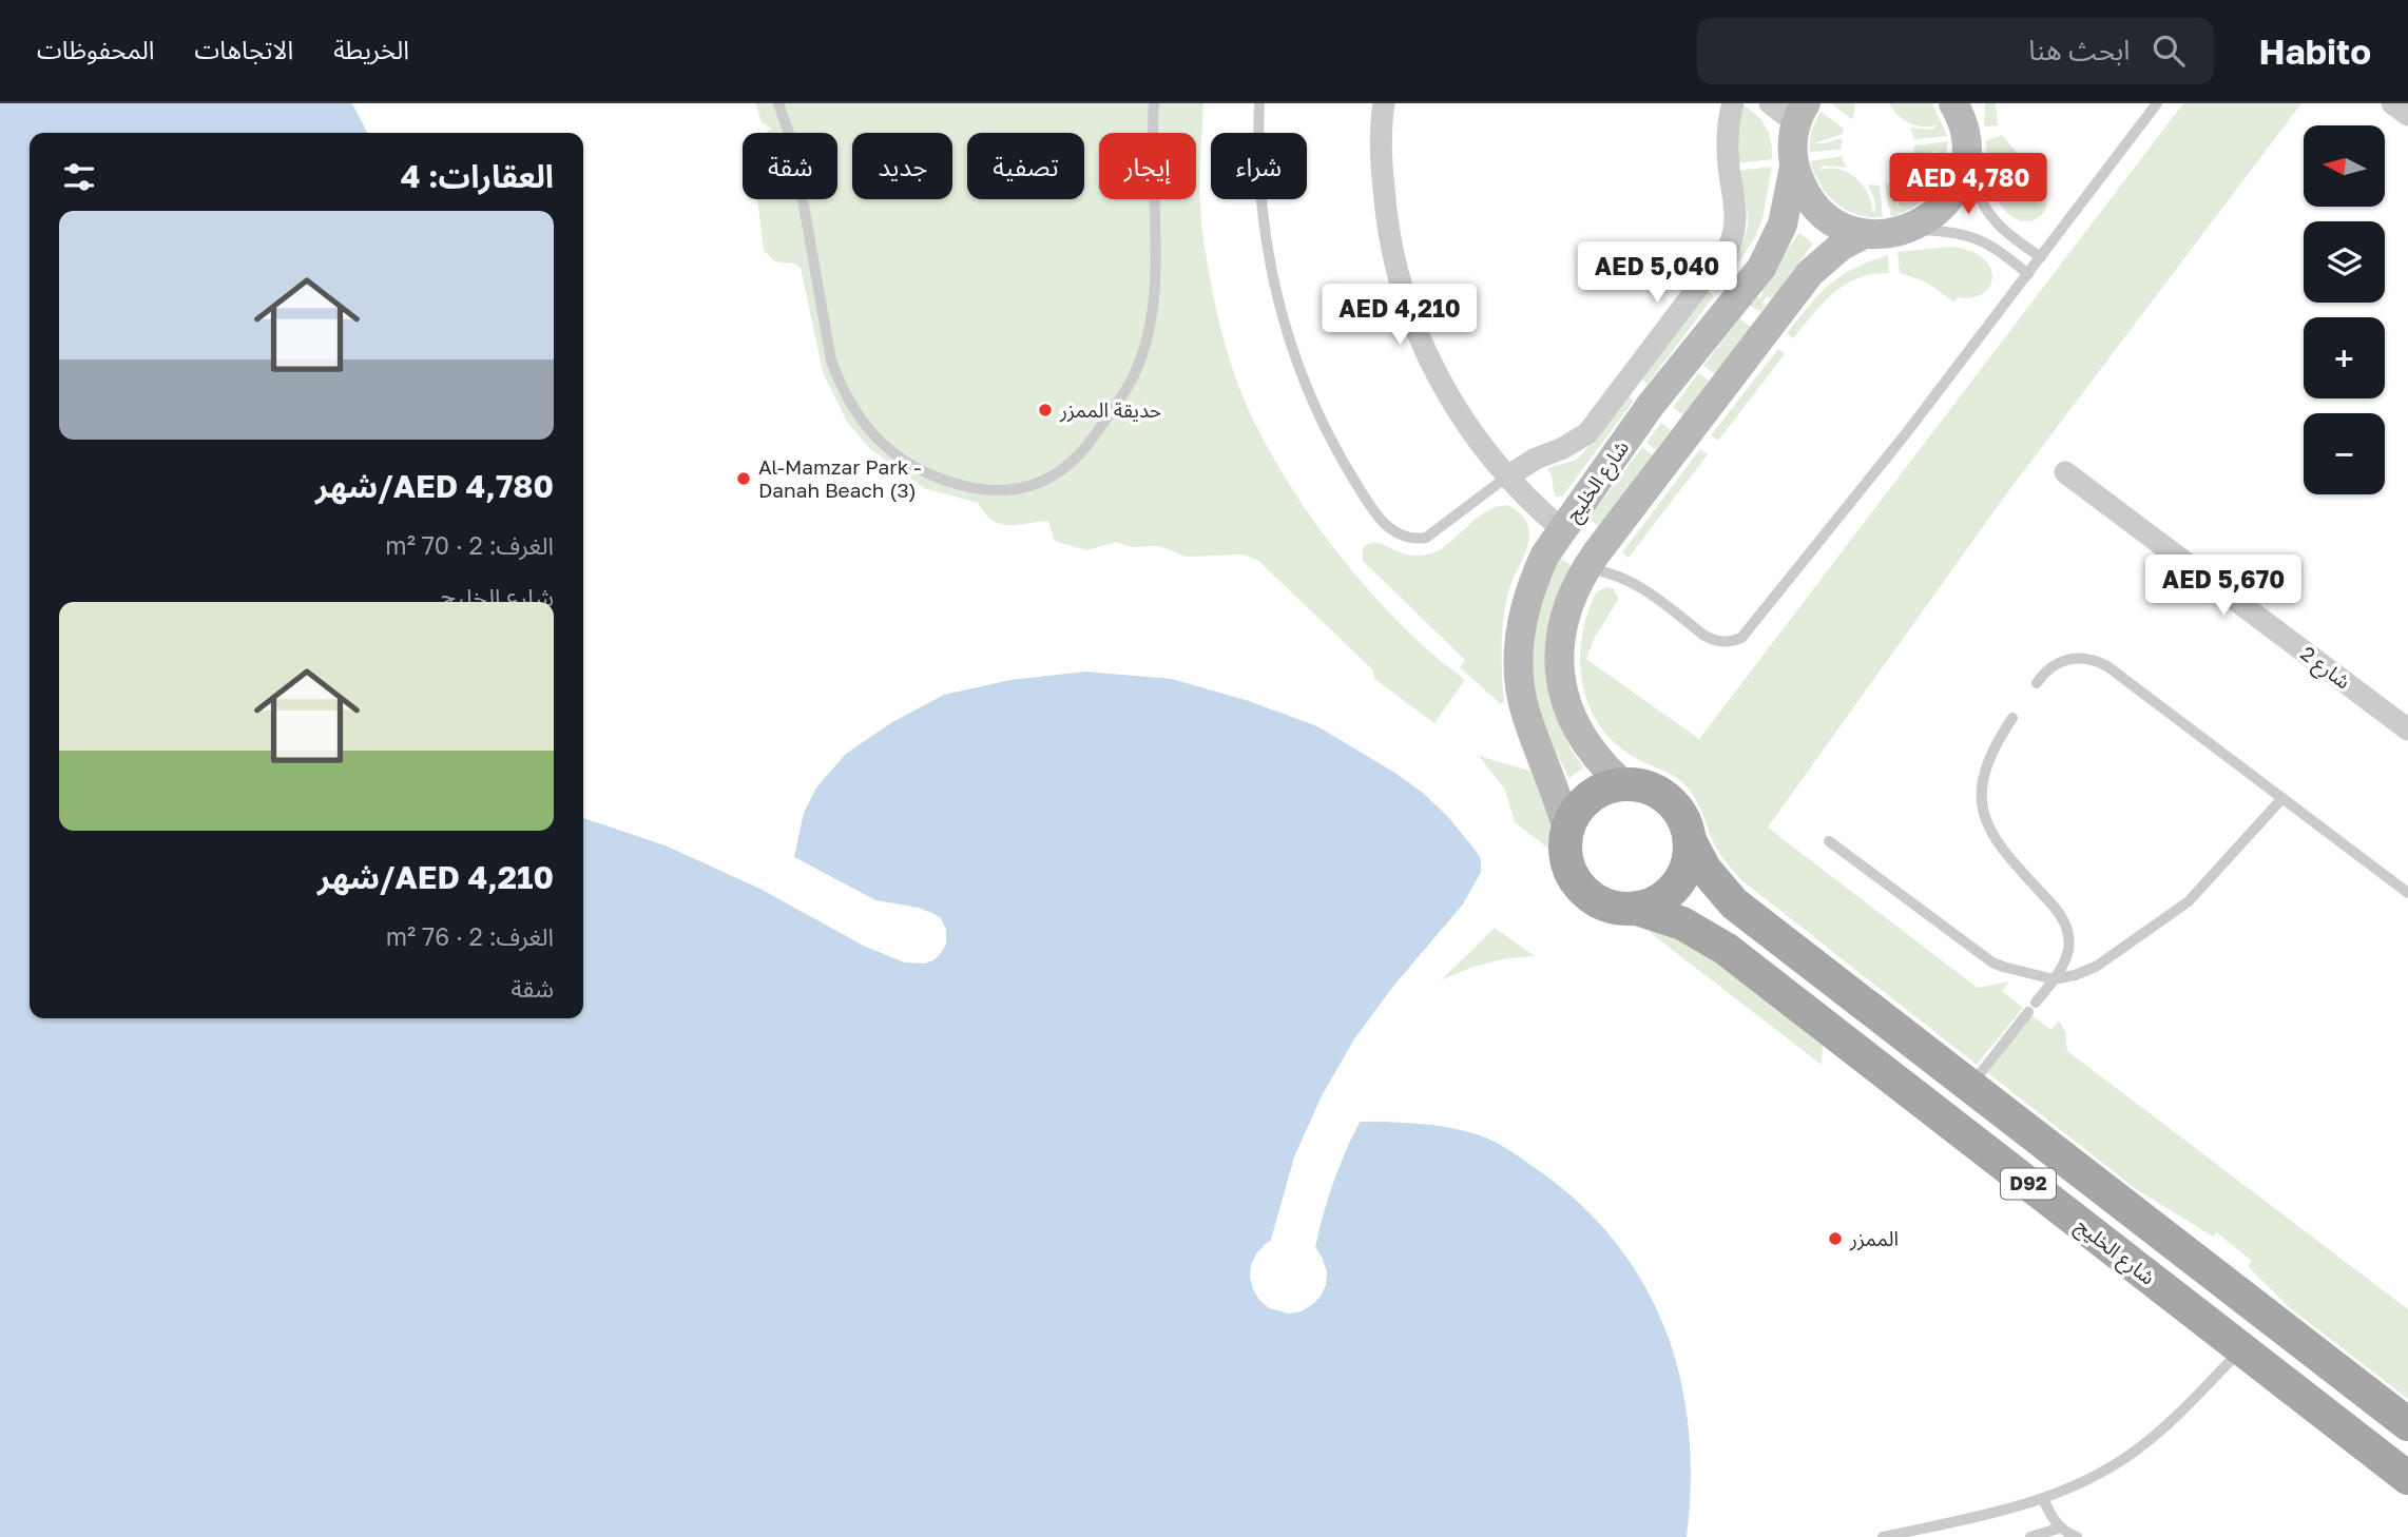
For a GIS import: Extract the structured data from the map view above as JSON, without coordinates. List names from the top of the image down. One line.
{"streets":{"main road":["شارع الخليج","D92"],"street":["شارع 2"]},"places":["حديقة الممزر","Al-Mamzar Park - Danah Beach (3)","الممزر"],"north":"left","page":{"header":"Habito","search":"ابحث هنا","nav":["الخريطة","الاتجاهات","المحفوظات"],"map_buttons":["+","−"],"chip":["شراء","إيجار","تصفية","جديد","شقة"],"heading":"العقارات: 4","price":["AED 4,780","AED 5,040","AED 4,210","AED 5,670"],"list":[{"name":"AED 4,780/شهر","note":"الغرف: 2 · 70 m² · شارع الخليج"},{"name":"AED 4,210/شهر","note":"الغرف: 2 · 76 m² · شقة"}]}}
